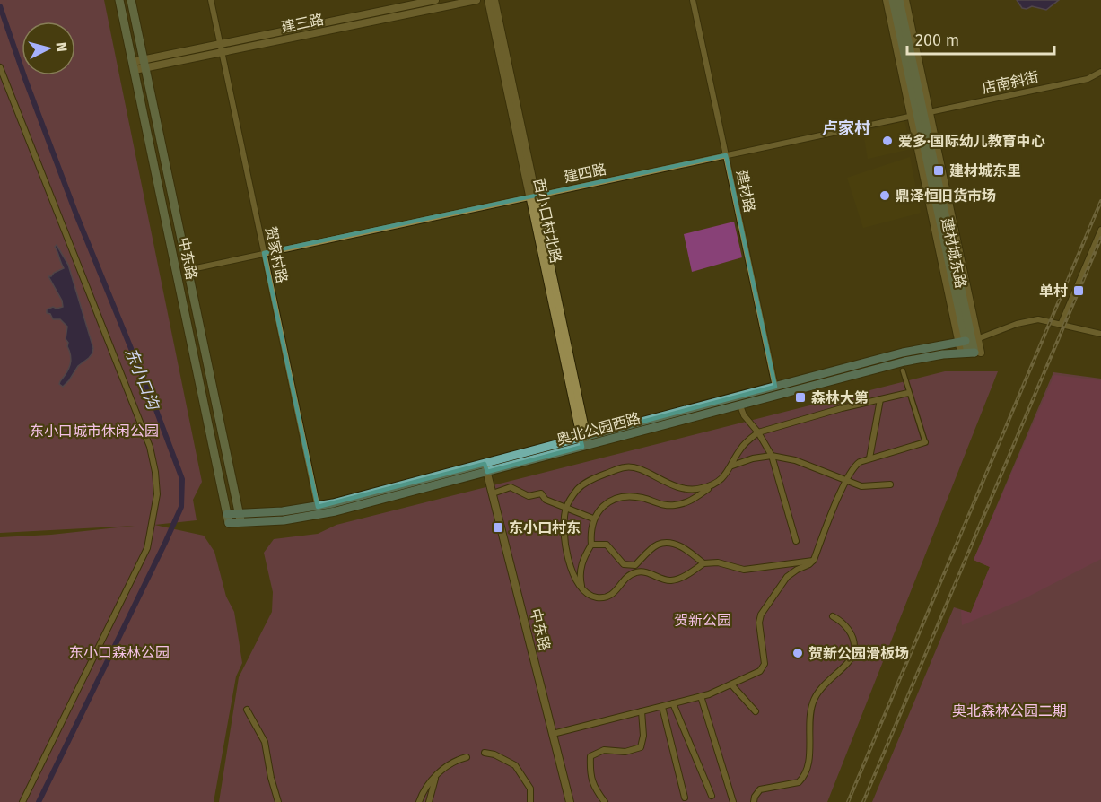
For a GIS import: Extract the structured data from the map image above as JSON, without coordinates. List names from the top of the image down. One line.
{"streets":{"main road":["建材城东路","中东路","奥北公园西路"],"street":["建三路","店南斜街","建四路","建材路","西小口村北路","贺家村路"]},"crossings":[["建三路","贺家村路"],["建三路","中东路"],["店南斜街","建四路"],["店南斜街","建材城东路"],["建四路","建材路"],["建四路","西小口村北路"],["建四路","建材城东路"],["建四路","贺家村路"],["建四路","中东路"],["建材路","奥北公园西路"],["西小口村北路","奥北公园西路"],["建材城东路","奥北公园西路"],["贺家村路","奥北公园西路"],["中东路","奥北公园西路"]],"districts":["卢家村"],"water":["东小口沟"],"parks":["东小口城市休闲公园","贺新公园","东小口森林公园","奥北森林公园二期"],"places":{"other":["爱多·国际幼儿教育中心","鼎泽恒旧货市场","贺新公园滑板场"],"transit":["建材城东里","单村","森林大第","东小口村东"]},"scale_bar":"200 m","north":"right"}
